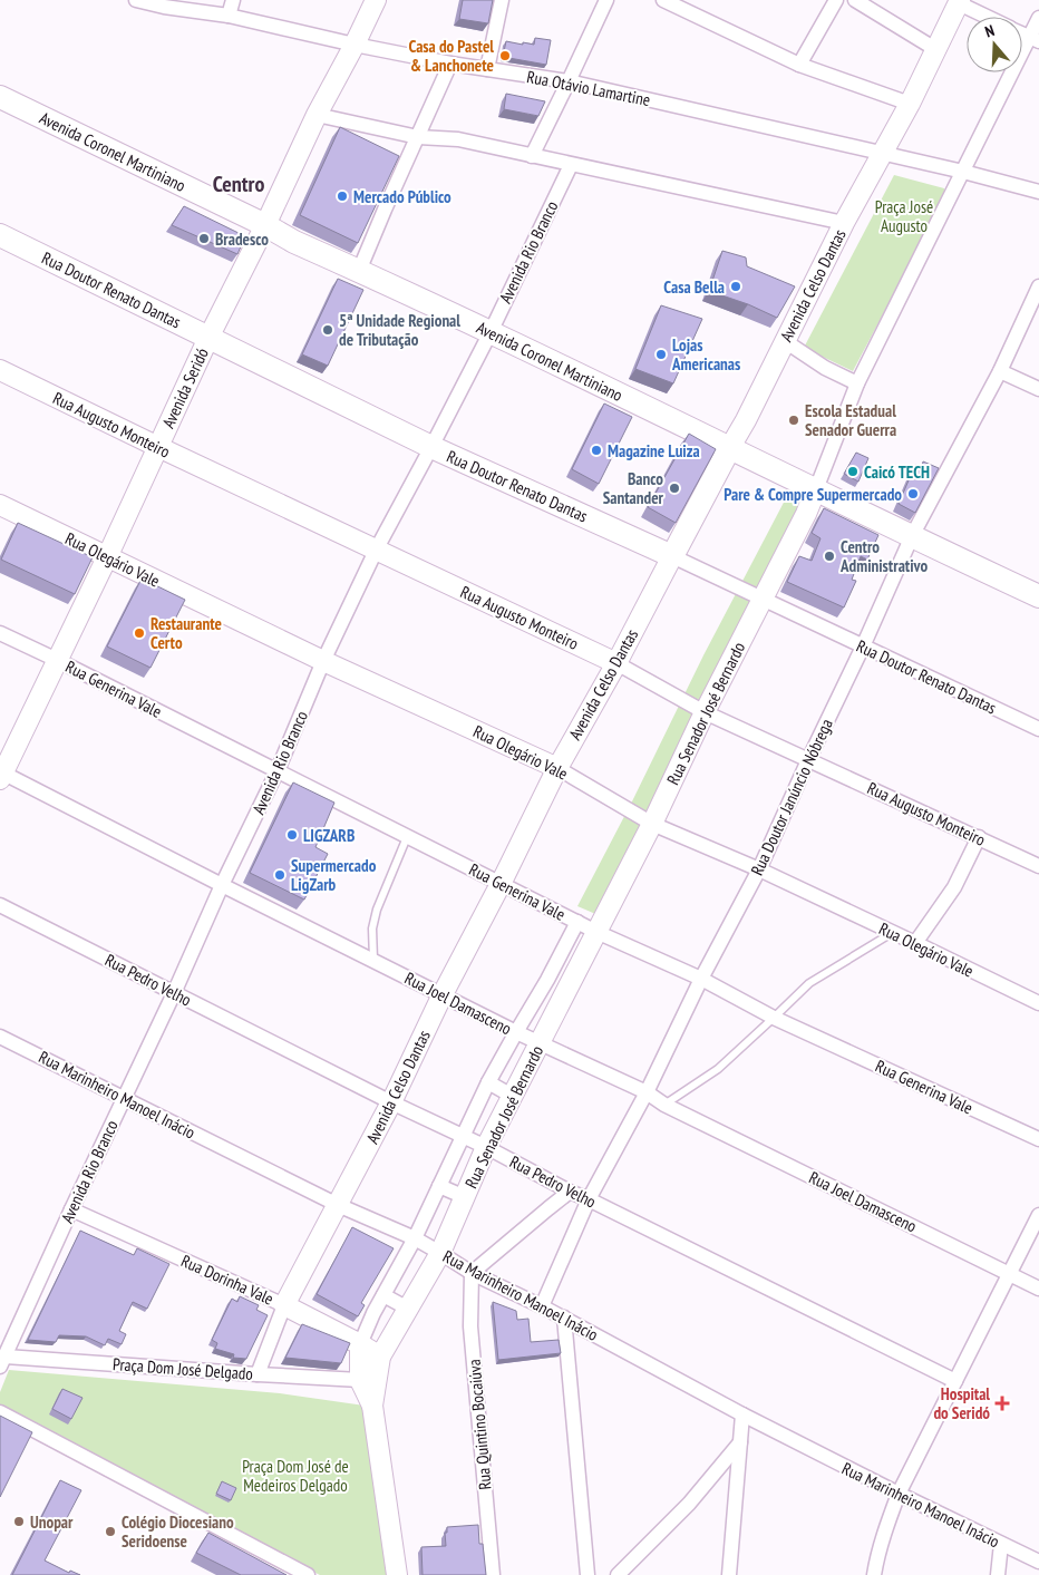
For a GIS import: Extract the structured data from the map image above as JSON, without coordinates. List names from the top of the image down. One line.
{"streets":{"main road":["Avenida Coronel Martiniano","Avenida Celso Dantas","Rua Doutor Renato Dantas","Avenida Seridó","Rua Augusto Monteiro","Rua Olegário Vale","Rua Senador José Bernardo","Rua Dorinha Vale"],"street":["Rua Otávio Lamartine","Avenida Rio Branco","Rua Generina Vale","Rua Doutor Janúncio Nóbrega","Rua Pedro Velho","Rua Joel Damasceno","Rua Marinheiro Manoel Inácio","Praça Dom José Delgado","Rua Quintino Bocaiúva"]},"crossings":[["Rua Otávio Lamartine","Avenida Celso Dantas"],["Rua Otávio Lamartine","Avenida Seridó"],["Rua Otávio Lamartine","Rua Senador José Bernardo"],["Avenida Coronel Martiniano","Avenida Rio Branco"],["Avenida Coronel Martiniano","Avenida Celso Dantas"],["Avenida Coronel Martiniano","Avenida Seridó"],["Avenida Coronel Martiniano","Rua Senador José Bernardo"],["Avenida Coronel Martiniano","Rua Doutor Janúncio Nóbrega"],["Avenida Rio Branco","Rua Doutor Renato Dantas"],["Avenida Rio Branco","Rua Augusto Monteiro"],["Avenida Rio Branco","Rua Olegário Vale"],["Avenida Rio Branco","Rua Generina Vale"],["Avenida Rio Branco","Rua Pedro Velho"],["Avenida Rio Branco","Rua Joel Damasceno"],["Avenida Rio Branco","Rua Marinheiro Manoel Inácio"],["Avenida Rio Branco","Rua Dorinha Vale"],["Avenida Rio Branco","Praça Dom José Delgado"],["Avenida Celso Dantas","Rua Doutor Renato Dantas"],["Avenida Celso Dantas","Rua Augusto Monteiro"],["Avenida Celso Dantas","Rua Olegário Vale"],["Avenida Celso Dantas","Rua Generina Vale"],["Avenida Celso Dantas","Rua Pedro Velho"],["Avenida Celso Dantas","Rua Joel Damasceno"],["Avenida Celso Dantas","Rua Marinheiro Manoel Inácio"],["Avenida Celso Dantas","Rua Dorinha Vale"],["Avenida Celso Dantas","Praça Dom José Delgado"],["Rua Doutor Renato Dantas","Avenida Seridó"],["Rua Doutor Renato Dantas","Rua Senador José Bernardo"],["Rua Doutor Renato Dantas","Rua Doutor Janúncio Nóbrega"],["Avenida Seridó","Rua Augusto Monteiro"],["Avenida Seridó","Rua Olegário Vale"],["Avenida Seridó","Rua Generina Vale"],["Avenida Seridó","Rua Joel Damasceno"],["Rua Augusto Monteiro","Rua Senador José Bernardo"],["Rua Augusto Monteiro","Rua Doutor Janúncio Nóbrega"],["Rua Olegário Vale","Rua Senador José Bernardo"],["Rua Olegário Vale","Rua Doutor Janúncio Nóbrega"],["Rua Generina Vale","Rua Senador José Bernardo"],["Rua Generina Vale","Rua Doutor Janúncio Nóbrega"],["Rua Senador José Bernardo","Rua Pedro Velho"],["Rua Senador José Bernardo","Rua Joel Damasceno"],["Rua Senador José Bernardo","Rua Marinheiro Manoel Inácio"],["Rua Senador José Bernardo","Rua Dorinha Vale"],["Rua Senador José Bernardo","Praça Dom José Delgado"],["Rua Doutor Janúncio Nóbrega","Rua Pedro Velho"],["Rua Doutor Janúncio Nóbrega","Rua Joel Damasceno"],["Rua Doutor Janúncio Nóbrega","Rua Marinheiro Manoel Inácio"],["Rua Marinheiro Manoel Inácio","Rua Quintino Bocaiúva"]],"districts":["Centro"],"parks":["Praça José Augusto","Praça Dom José de Medeiros Delgado"],"places":{"other":["Casa do Pastel & Lanchonete","Mercado Público","Bradesco","Casa Bella","5ª Unidade Regional de Tributação","Lojas Americanas","Escola Estadual Senador Guerra","Magazine Luiza","Caicó TECH","Banco Santander","Pare & Compre Supermercado","Centro Administrativo","Restaurante Certo","LIGZARB","Supermercado LigZarb","Unopar","Colégio Diocesiano Seridoense"],"health":["Hospital do Seridó"]},"north":"top"}
